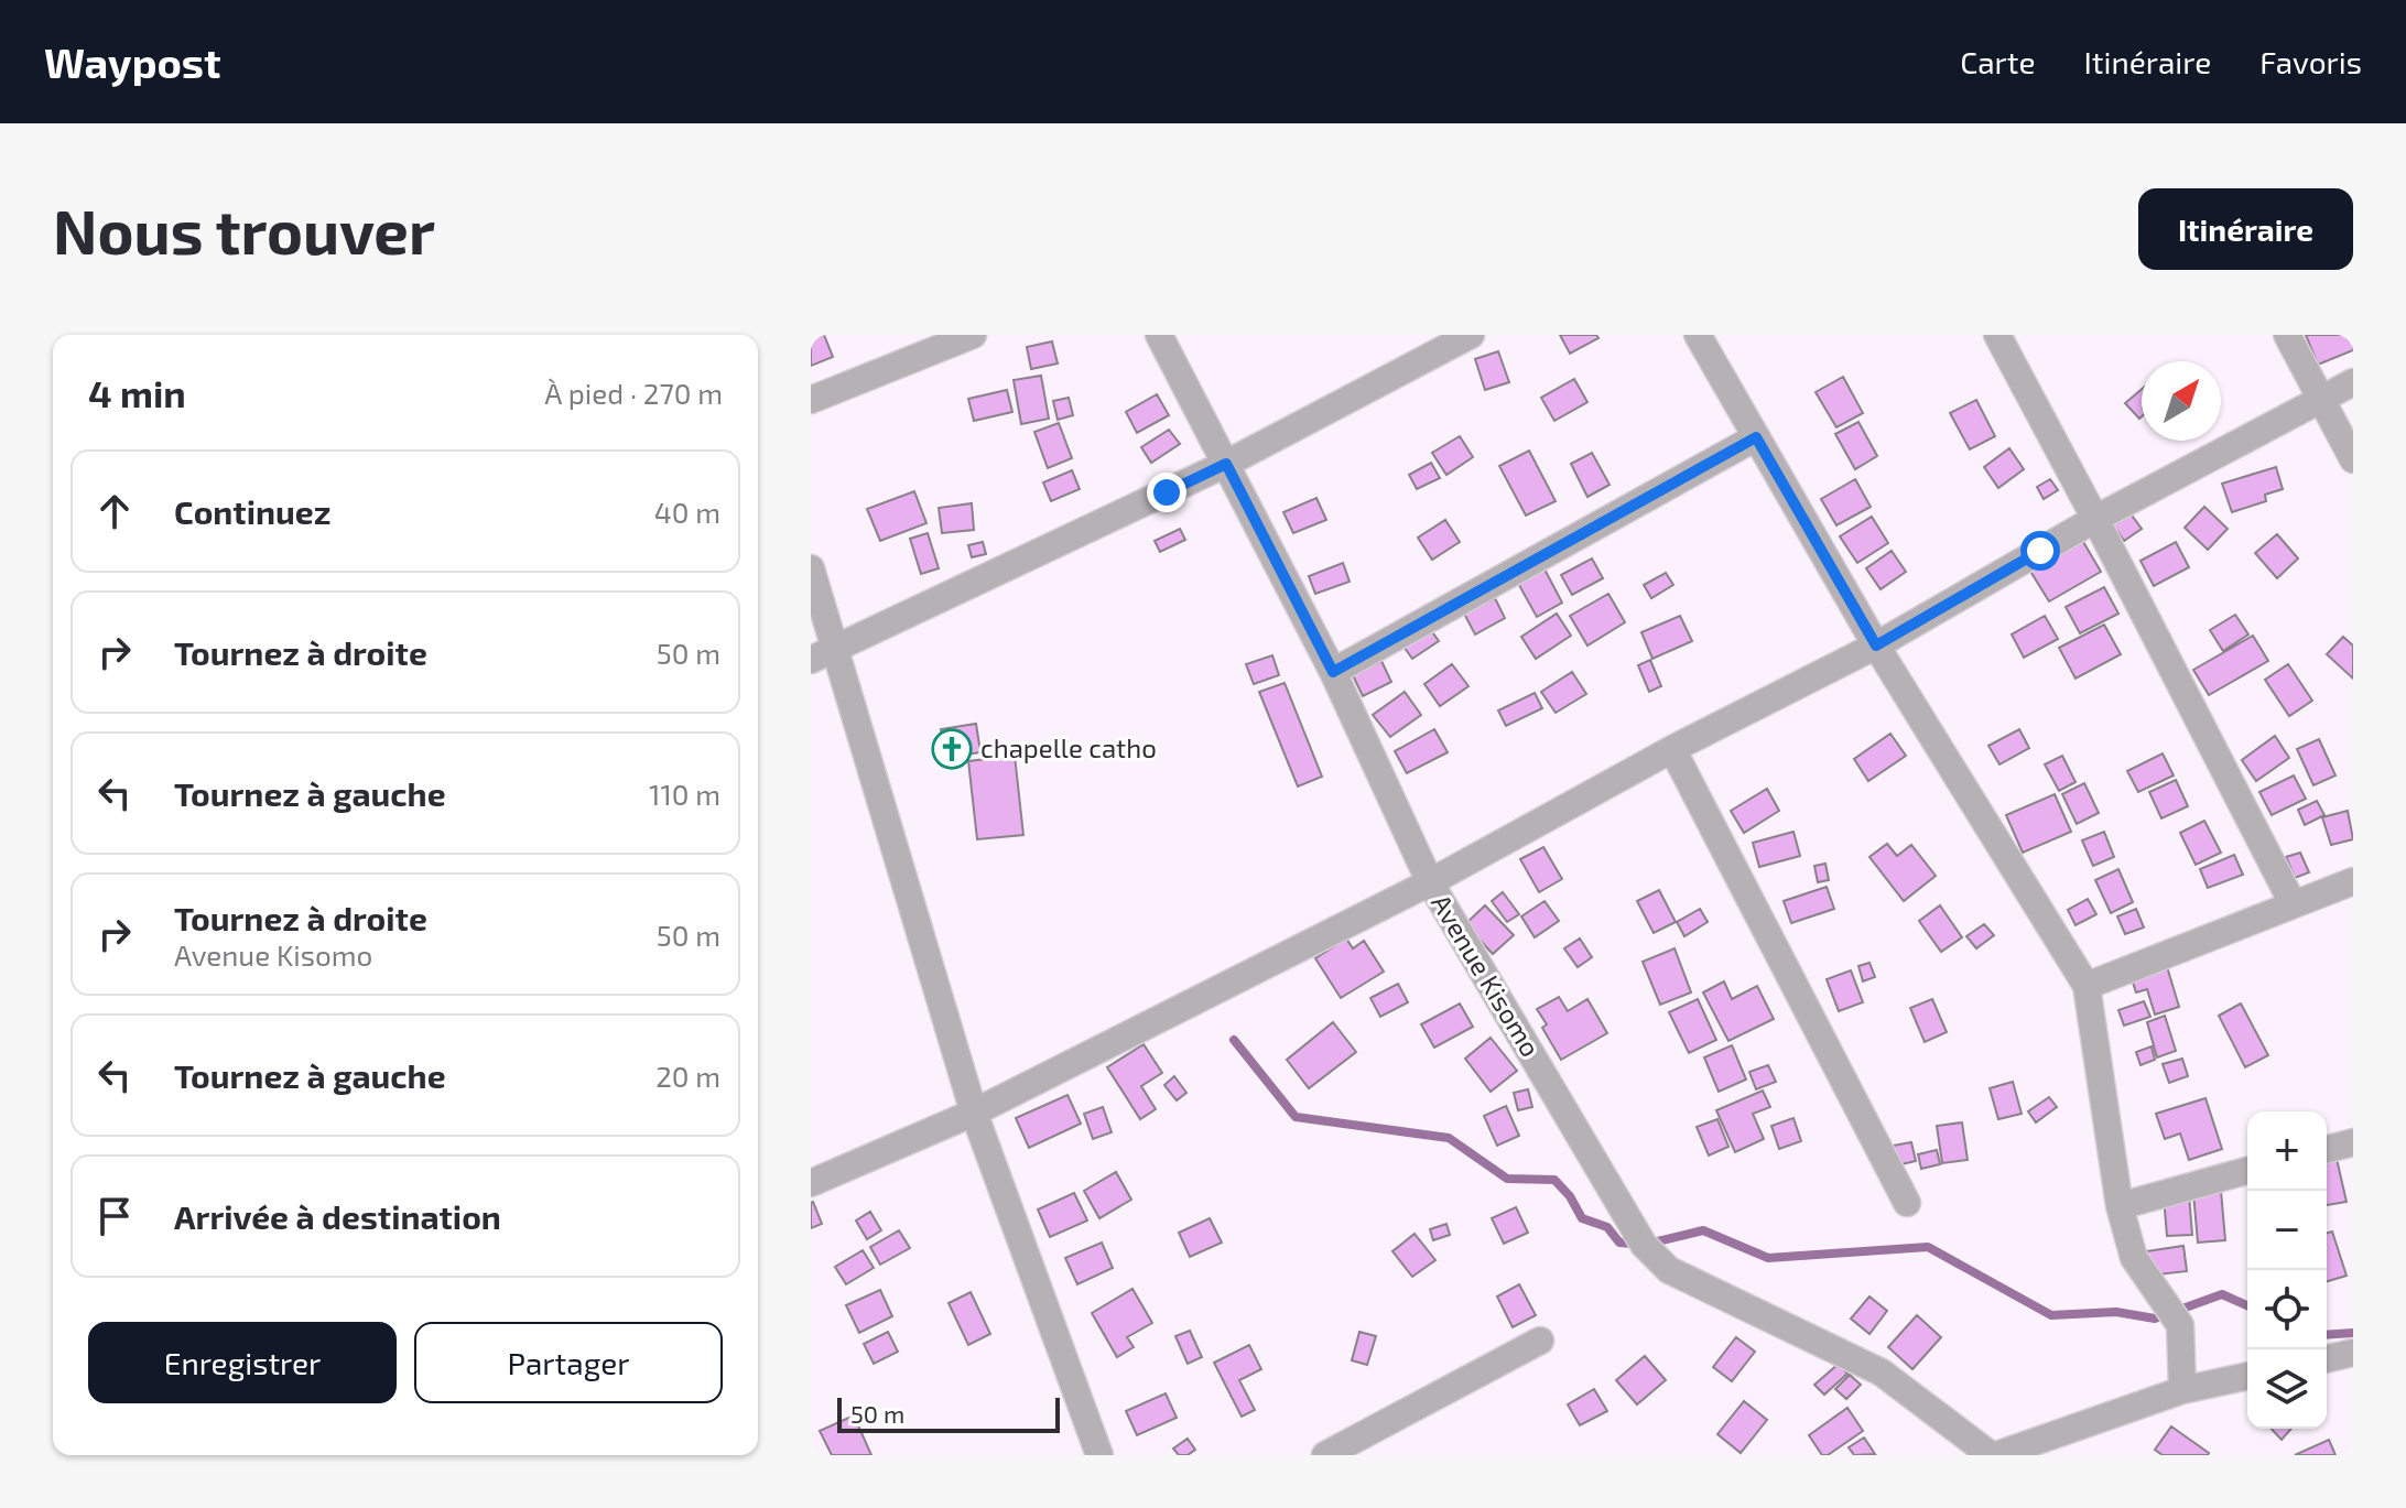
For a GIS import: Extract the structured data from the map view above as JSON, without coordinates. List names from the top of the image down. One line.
{"streets":{"street":["Avenue Kisomo"]},"places":{"church":["chapelle catho"]},"scale_bar":"50 m","north":"top right","page":{"header":"Waypost","nav":["Carte","Itinéraire","Favoris"],"buttons":["Itinéraire",["Enregistrer","Partager"]],"title":"Nous trouver","heading":["4 min","À pied · 270 m"],"list":[["Continuez","40 m"],["Tournez à droite","50 m"],["Tournez à gauche","110 m"],["Tournez à droite","Avenue Kisomo","50 m"],["Tournez à gauche","20 m"],"Arrivée à destination"],"map_buttons":["+","−"],"scale":"50 m"}}
